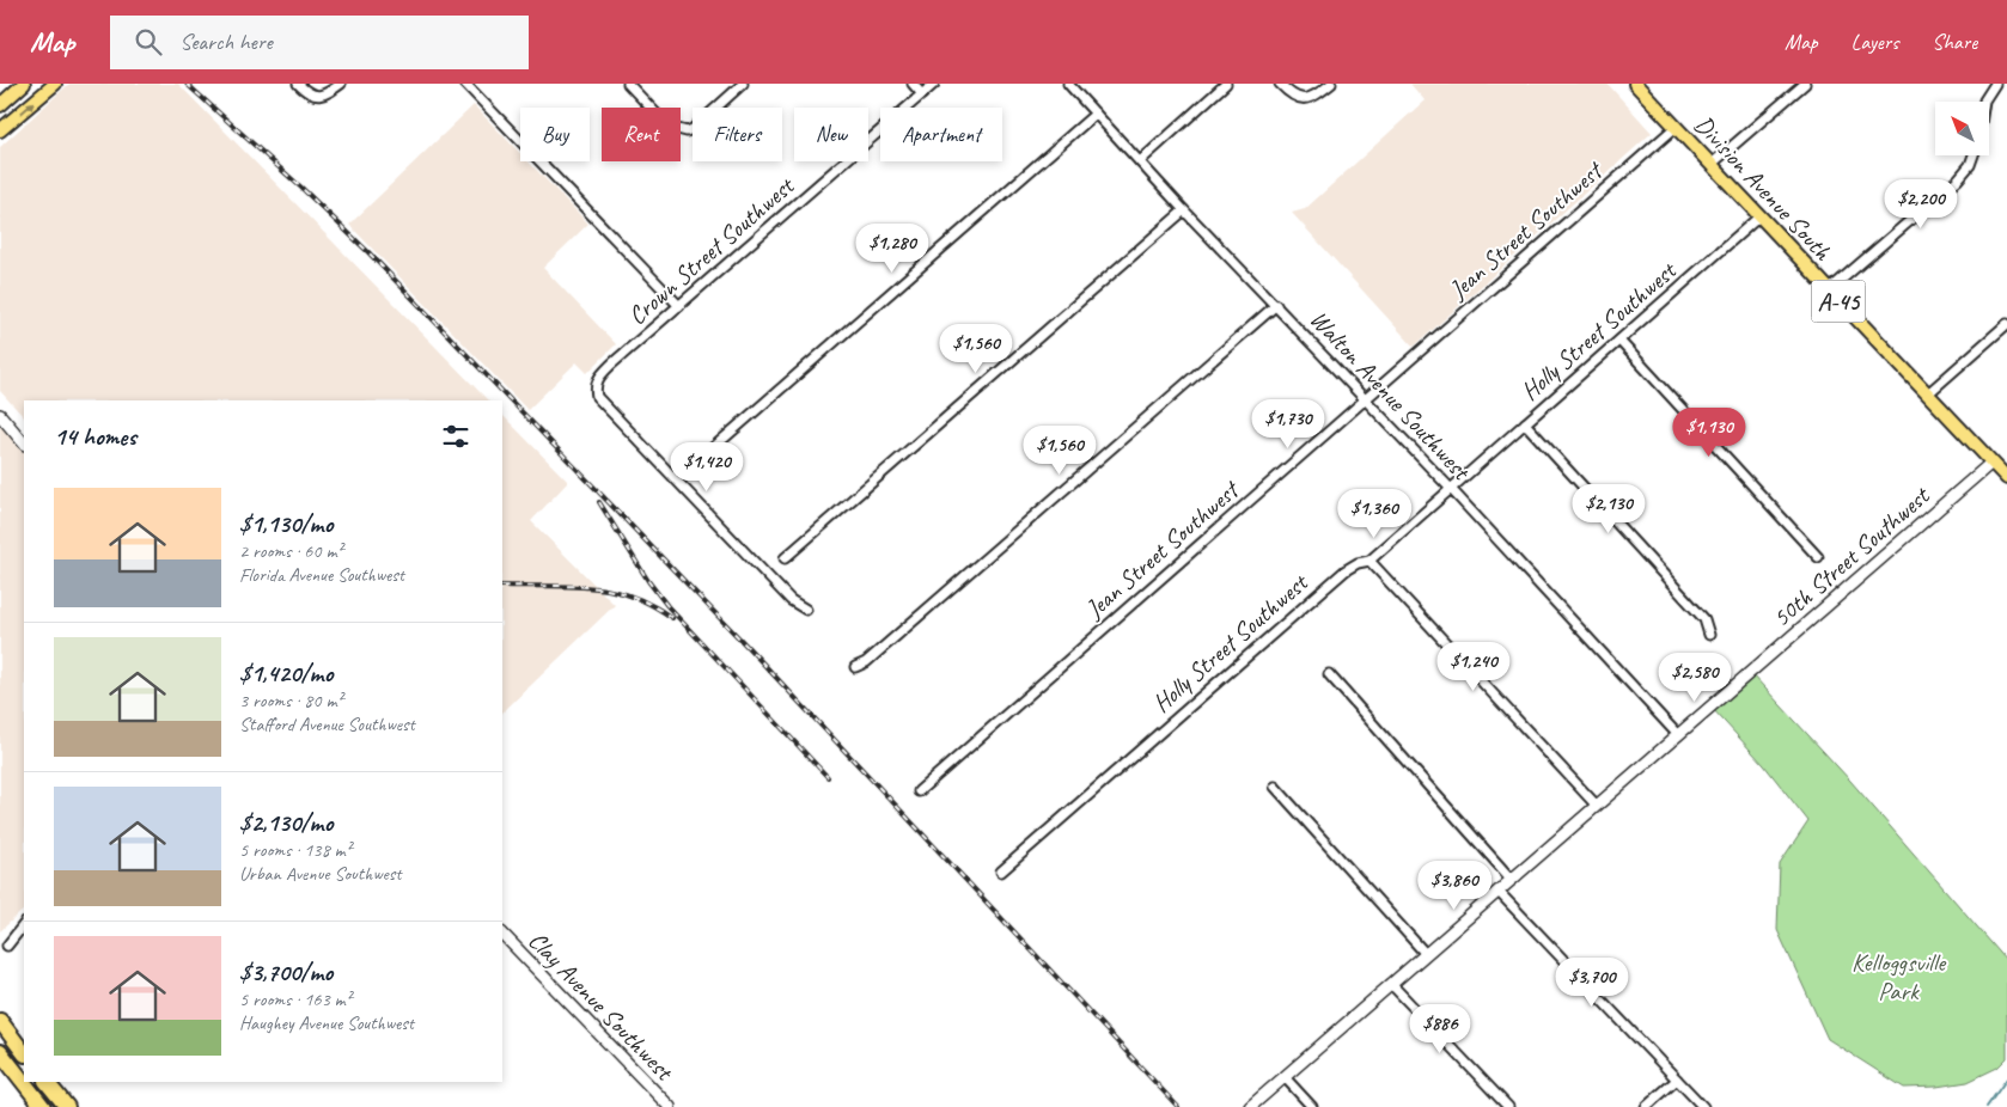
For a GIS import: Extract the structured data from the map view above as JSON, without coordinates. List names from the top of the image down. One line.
{"streets":{"main road":["Division Avenue South","A-45"],"street":["Jean Street Southwest","Crown Street Southwest","Holly Street Southwest","Walton Avenue Southwest","50th Street Southwest","Clay Avenue Southwest"]},"crossings":[["Division Avenue South","Jean Street Southwest"],["Division Avenue South","Holly Street Southwest"],["Division Avenue South","50th Street Southwest"],["Jean Street Southwest","Walton Avenue Southwest"],["Holly Street Southwest","Walton Avenue Southwest"],["Walton Avenue Southwest","50th Street Southwest"]],"parks":["Kelloggsville Park"],"north":"top left","page":{"header":"Map","search":"Search here","nav":["Map","Layers","Share"],"chip":["Buy","Rent","Filters","New","Apartment"],"price":["$2,200","$1,280","$1,560","$1,730","$1,130","$1,560","$1,420","$2,130","$1,360","$1,240","$2,580","$3,860","$3,700","$886"],"heading":"14 homes","list":[{"name":"$1,130/mo","note":"2 rooms · 60 m² · Florida Avenue Southwest"},{"name":"$1,420/mo","note":"3 rooms · 80 m² · Stafford Avenue Southwest"},{"name":"$2,130/mo","note":"5 rooms · 138 m² · Urban Avenue Southwest"},{"name":"$3,700/mo","note":"5 rooms · 163 m² · Haughey Avenue Southwest"}]}}
